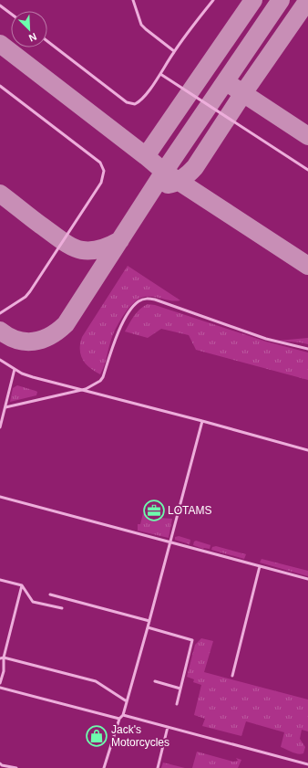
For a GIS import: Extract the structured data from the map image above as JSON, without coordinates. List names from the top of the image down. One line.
{"places":{"office":["LOTAMS"],"shop":["Jack's Motorcycles"]},"north":"bottom right"}
